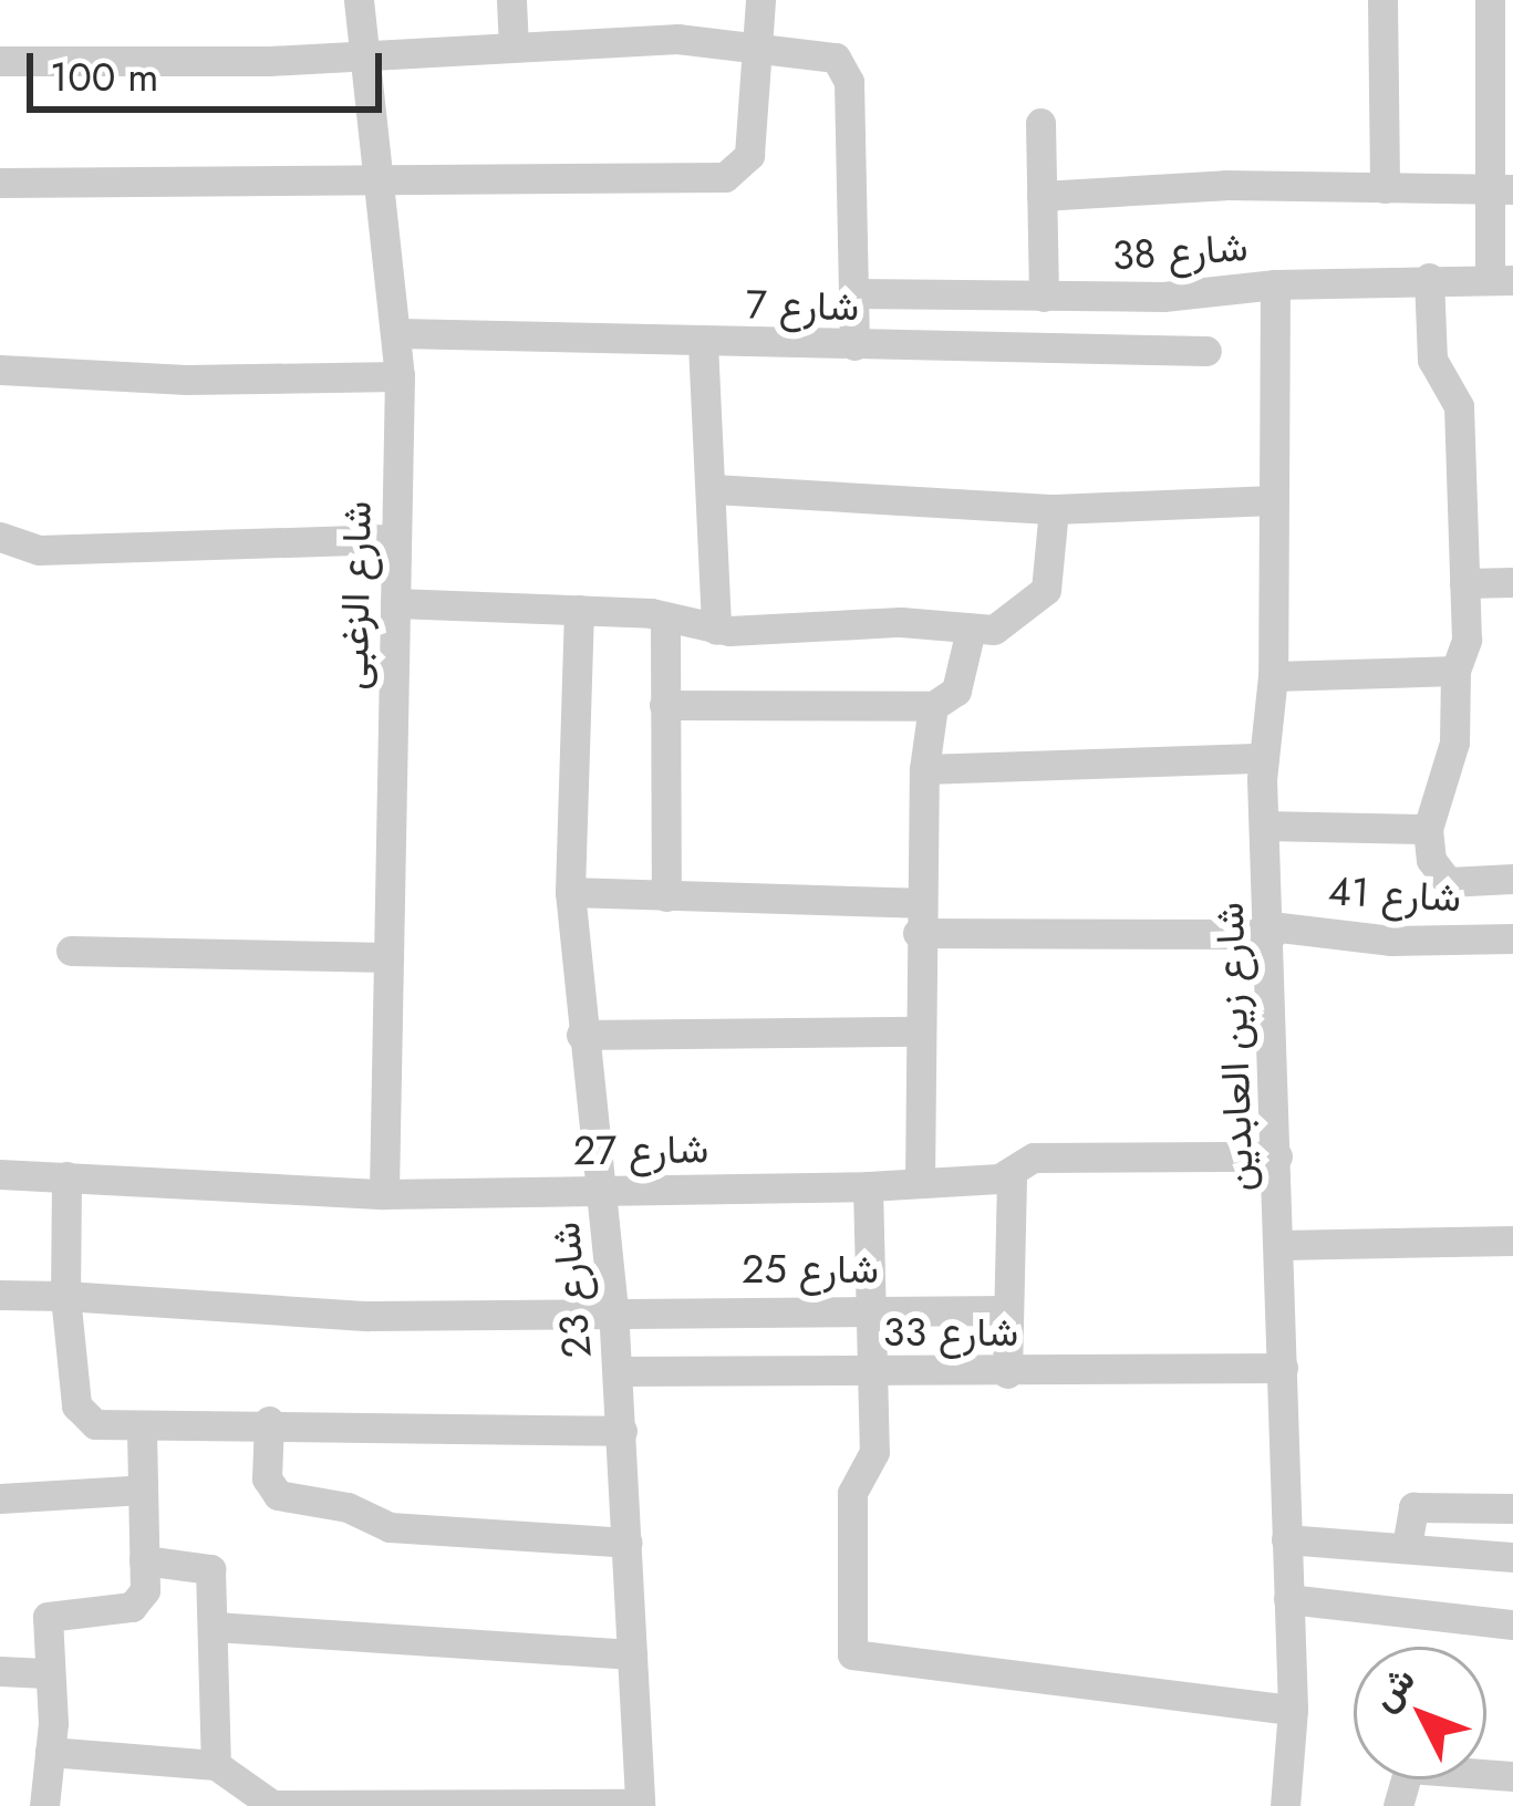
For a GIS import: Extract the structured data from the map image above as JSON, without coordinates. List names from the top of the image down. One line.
{"streets":{"street":["شارع 38","شارع 7","شارع الزغبى","شارع 41","شارع زين العابدين","شارع 27","شارع 25","شارع 23","شارع 33"]},"crossings":[["شارع 38","شارع زين العابدين"],["شارع 7","شارع الزغبى"],["شارع الزغبى","شارع 27"],["شارع 41","شارع زين العابدين"],["شارع 41","شارع 23"],["شارع زين العابدين","شارع 27"],["شارع زين العابدين","شارع 33"],["شارع 27","شارع 23"],["شارع 25","شارع 23"],["شارع 23","شارع 33"]],"scale_bar":"100 m","north":"top left"}
